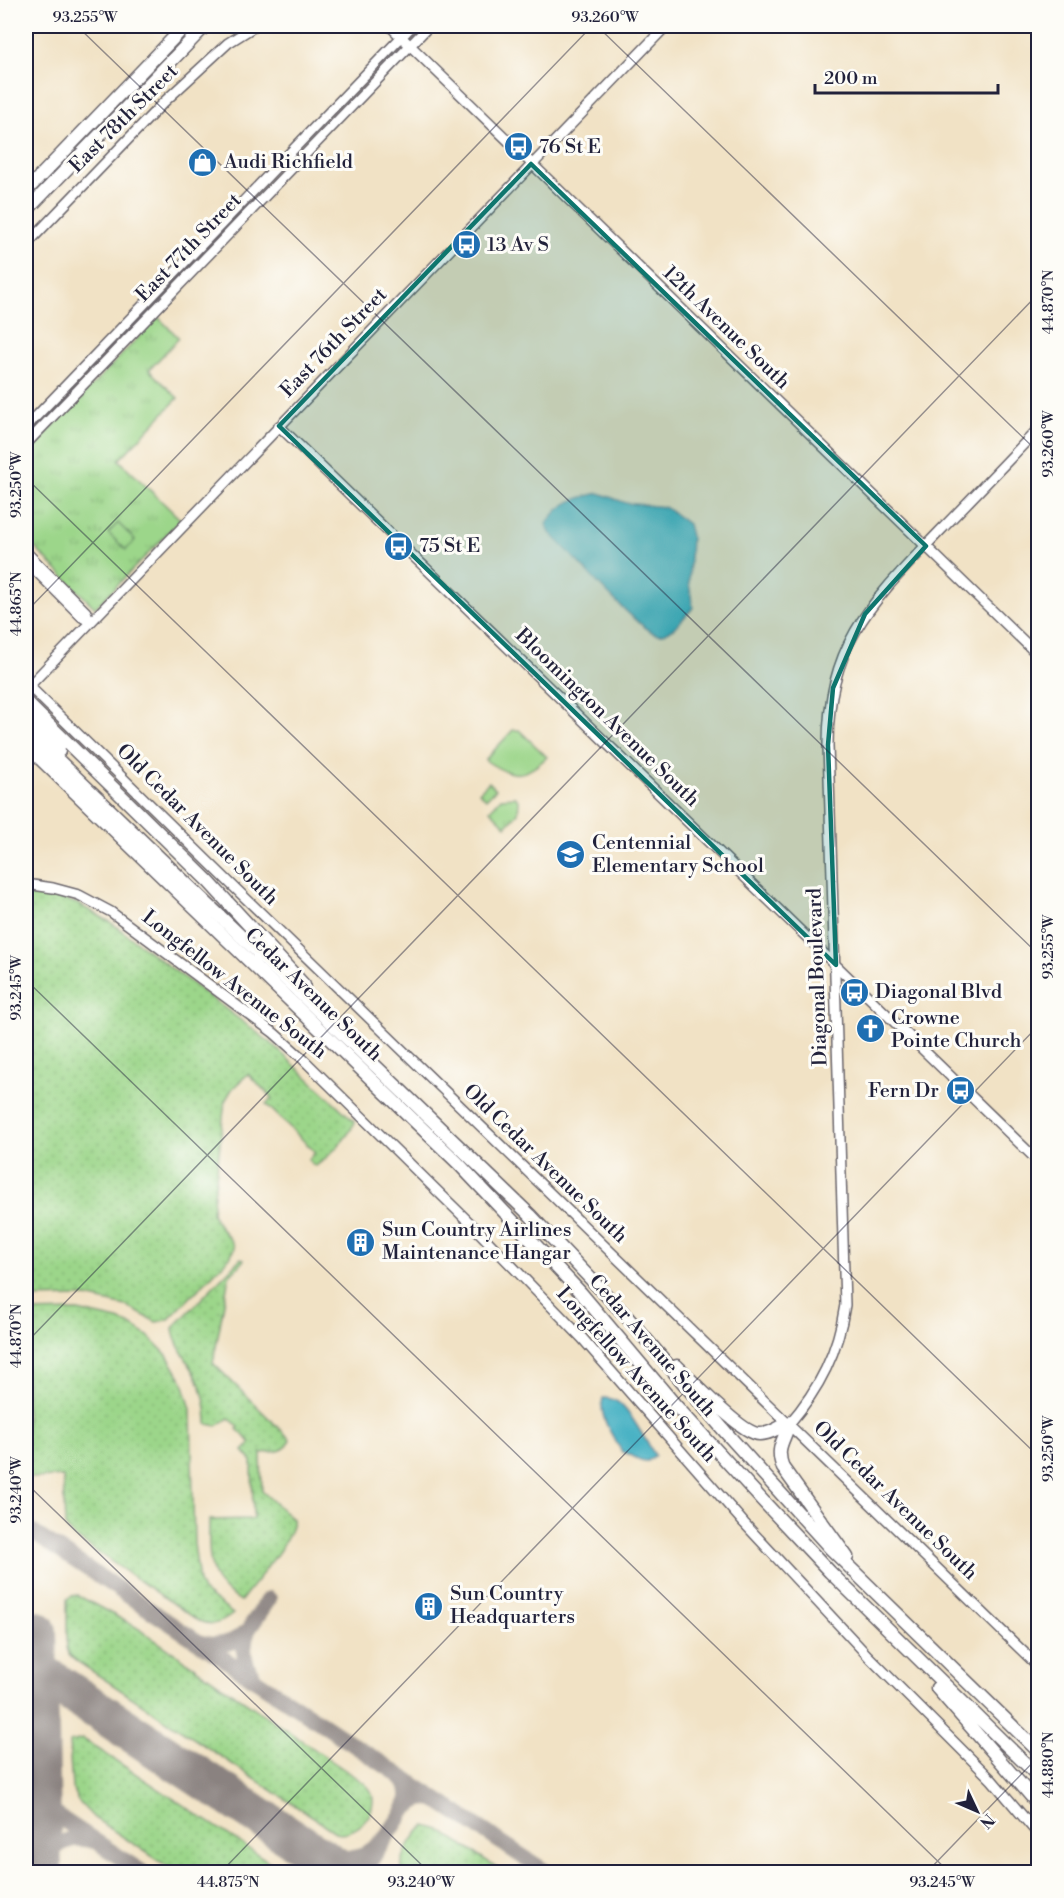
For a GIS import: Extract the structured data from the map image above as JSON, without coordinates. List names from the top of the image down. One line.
{"streets":{"highway":["Cedar Avenue South"],"street":["East 78th Street","East 77th Street","12th Avenue South","East 76th Street","Bloomington Avenue South","Old Cedar Avenue South","Diagonal Boulevard","Longfellow Avenue South"]},"crossings":[["East 77th Street","12th Avenue South"],["12th Avenue South","East 76th Street"],["12th Avenue South","Diagonal Boulevard"],["East 76th Street","Bloomington Avenue South"],["East 76th Street","Old Cedar Avenue South"],["Bloomington Avenue South","Diagonal Boulevard"],["Old Cedar Avenue South","Diagonal Boulevard"]],"places":{"bus stop":["76 St E","13 Av S","75 St E","Diagonal Blvd","Fern Dr"],"shop":["Audi Richfield"],"school or university":["Centennial Elementary School"],"church":["Crowne Pointe Church"],"building":["Sun Country Airlines Maintenance Hangar","Sun Country Headquarters"]},"scale_bar":"200 m","north":"bottom right","coordinates":["93.255°W","93.260°W","44.870°N","93.250°W","44.865°N","93.245°W","93.240°W","44.880°N","44.875°N"]}
